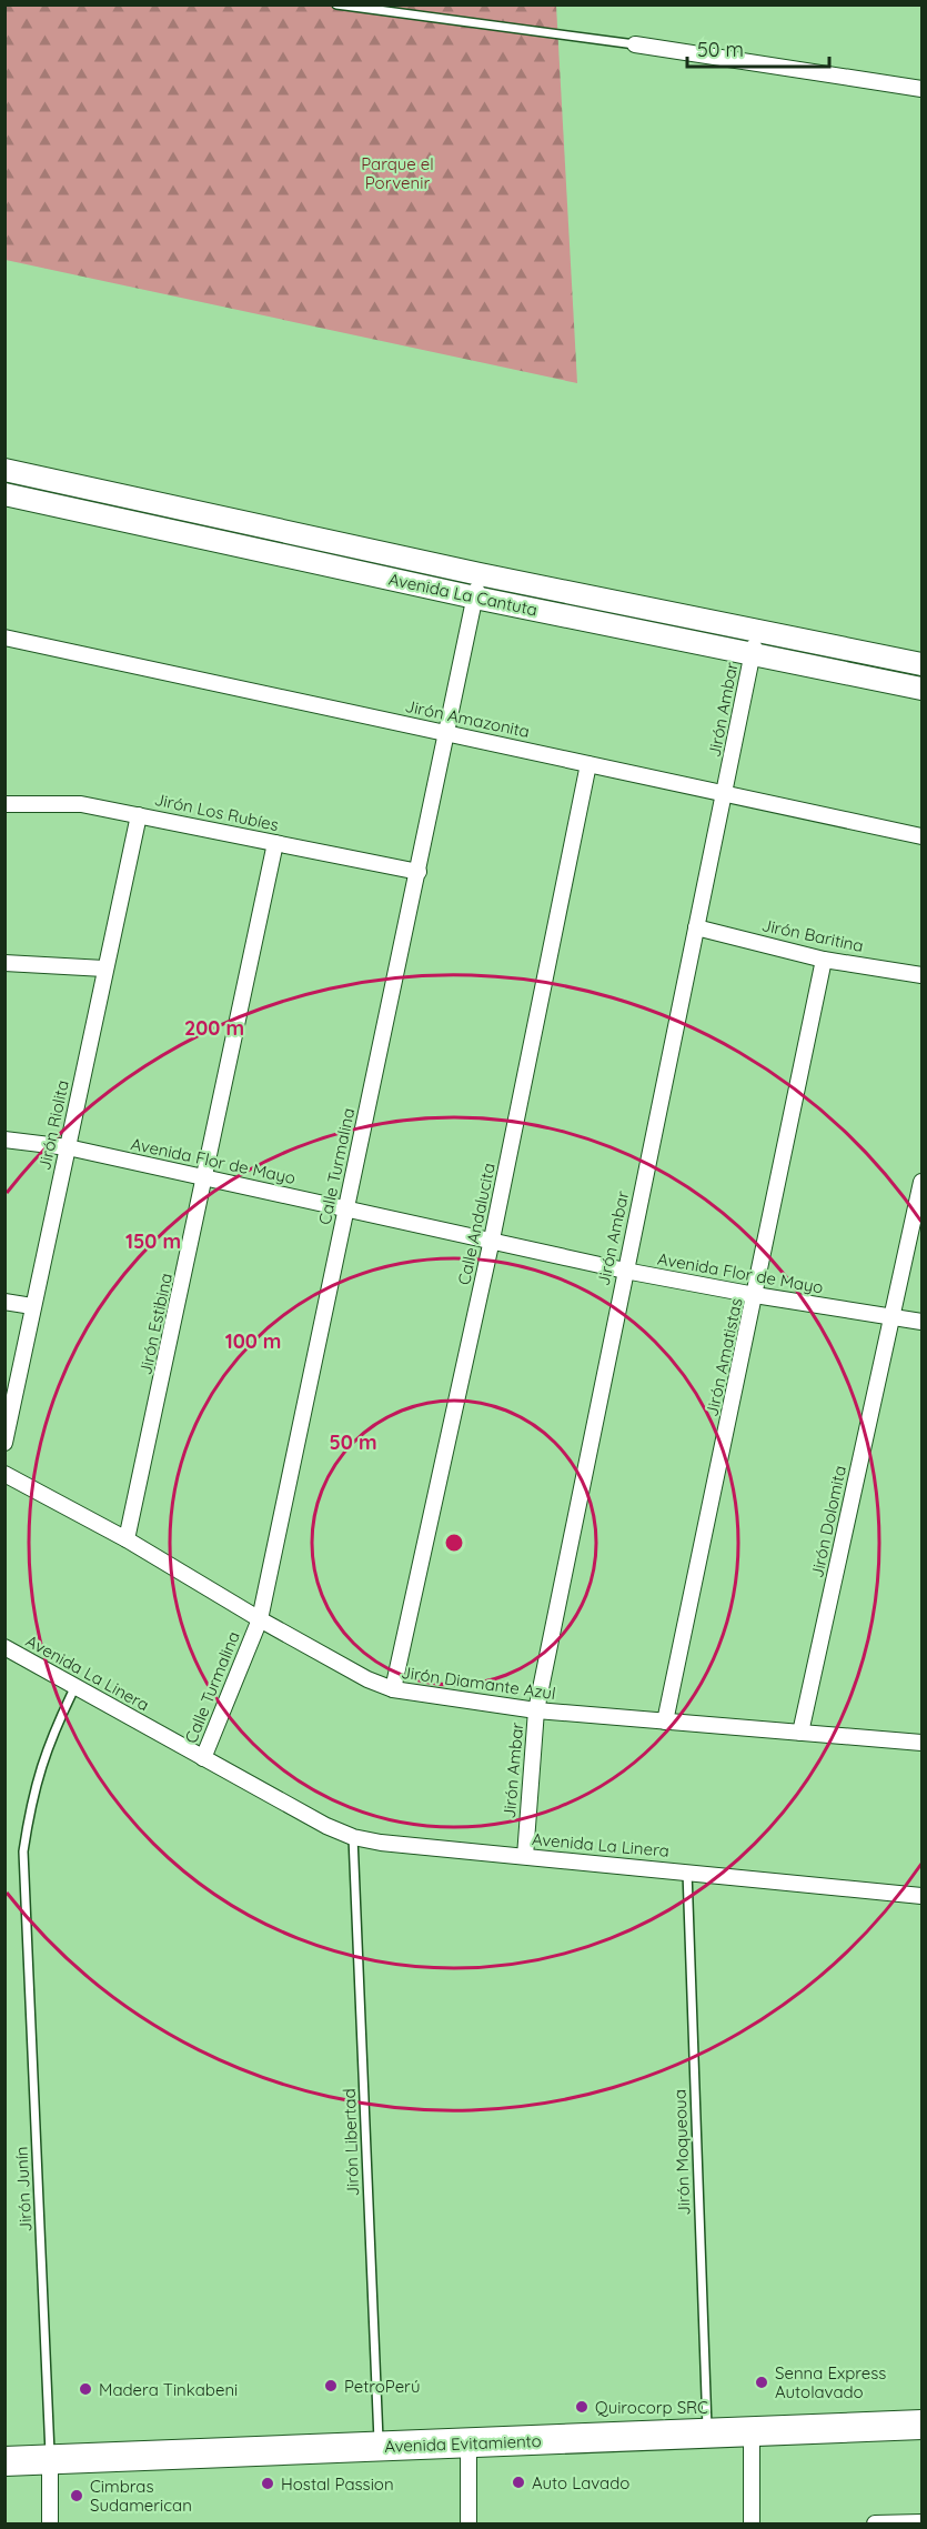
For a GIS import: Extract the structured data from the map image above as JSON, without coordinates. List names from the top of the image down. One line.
{"streets":{"highway":["Avenida Evitamiento"],"main road":["Avenida La Cantuta"],"street":["Jirón Ambar","Jirón Amazonita","Jirón Los Rubíes","Jirón Baritina","Jirón Riolita","Avenida Flor de Mayo","Calle Turmalina","Calle Andalucita","Jirón Estibina","Jirón Amatistas","Jirón Dolomita","Avenida La Linera","Jirón Diamante Azul"],"lane":["Jirón Libertad","Jirón Moqueoua","Jirón Junín"]},"crossings":[["Avenida La Cantuta","Jirón Ambar"],["Avenida La Cantuta","Calle Turmalina"],["Jirón Ambar","Jirón Amazonita"],["Jirón Ambar","Jirón Baritina"],["Jirón Ambar","Avenida Flor de Mayo"],["Jirón Ambar","Avenida La Linera"],["Jirón Ambar","Jirón Diamante Azul"],["Jirón Amazonita","Calle Turmalina"],["Jirón Amazonita","Calle Andalucita"],["Jirón Los Rubíes","Jirón Riolita"],["Jirón Los Rubíes","Calle Turmalina"],["Jirón Los Rubíes","Jirón Estibina"],["Jirón Baritina","Jirón Amatistas"],["Jirón Riolita","Avenida Flor de Mayo"],["Avenida Flor de Mayo","Calle Turmalina"],["Avenida Flor de Mayo","Calle Andalucita"],["Avenida Flor de Mayo","Jirón Estibina"],["Avenida Flor de Mayo","Jirón Amatistas"],["Avenida Flor de Mayo","Jirón Dolomita"],["Calle Turmalina","Avenida La Linera"],["Calle Turmalina","Jirón Diamante Azul"],["Calle Andalucita","Jirón Diamante Azul"],["Jirón Estibina","Jirón Diamante Azul"],["Jirón Amatistas","Jirón Diamante Azul"],["Jirón Dolomita","Jirón Diamante Azul"],["Avenida La Linera","Jirón Libertad"],["Avenida La Linera","Jirón Moqueoua"],["Avenida La Linera","Jirón Junín"],["Jirón Libertad","Avenida Evitamiento"],["Jirón Moqueoua","Avenida Evitamiento"],["Jirón Junín","Avenida Evitamiento"]],"parks":["Parque el Porvenir"],"places":["Senna Express Autolavado","PetroPerú","Madera Tinkabeni","Quirocorp SRC","Auto Lavado","Hostal Passion","Cimbras Sudamerican"],"scale_bar":"50 m","rings":["200 m","150 m","100 m","50 m"]}
